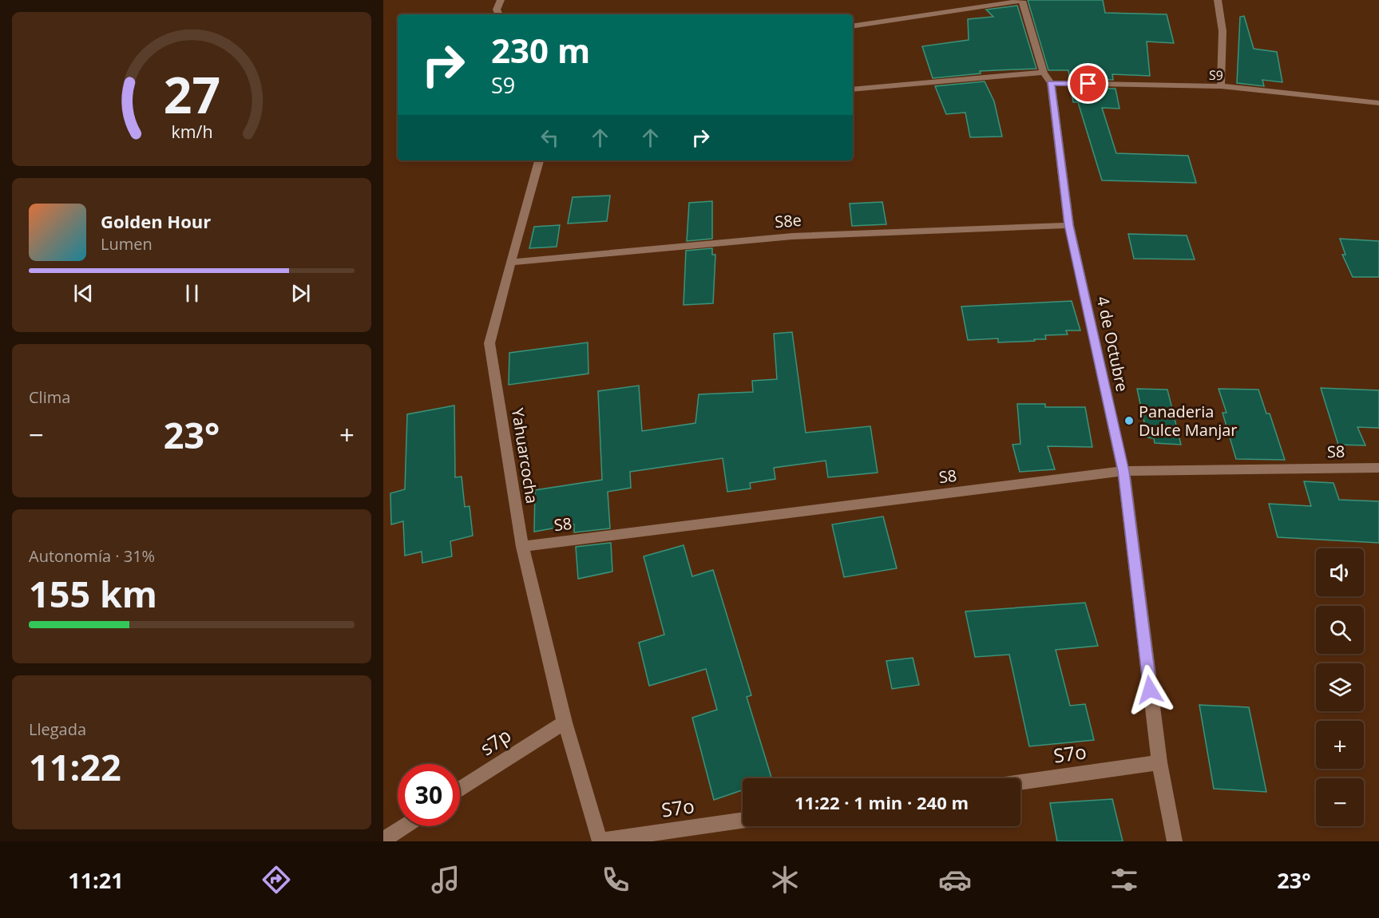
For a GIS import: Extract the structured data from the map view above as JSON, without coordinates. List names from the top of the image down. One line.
{"streets":{"street":["S9","S8e","4 de Octubre","S8","Yahuarcocha","s7p","S7o"]},"crossings":[["S9","4 de Octubre"],["S8e","4 de Octubre"],["S8e","Yahuarcocha"],["4 de Octubre","S8"],["4 de Octubre","S7o"],["S8","Yahuarcocha"],["Yahuarcocha","s7p"],["Yahuarcocha","S7o"]],"places":["Panaderia Dulce Manjar"],"page":{"turn":["230 m","S9"],"song":["Golden Hour","Lumen"],"tile":["Clima",["Autonomía · 31%","155 km"],["Llegada","11:22"]],"heat":["−","23°","+"],"map_buttons":["+","−"],"limit":"30","trip":"11:22 · 1 min · 240 m","tabs":["11:21","23°"],"gauge":["27","km/h"]}}
